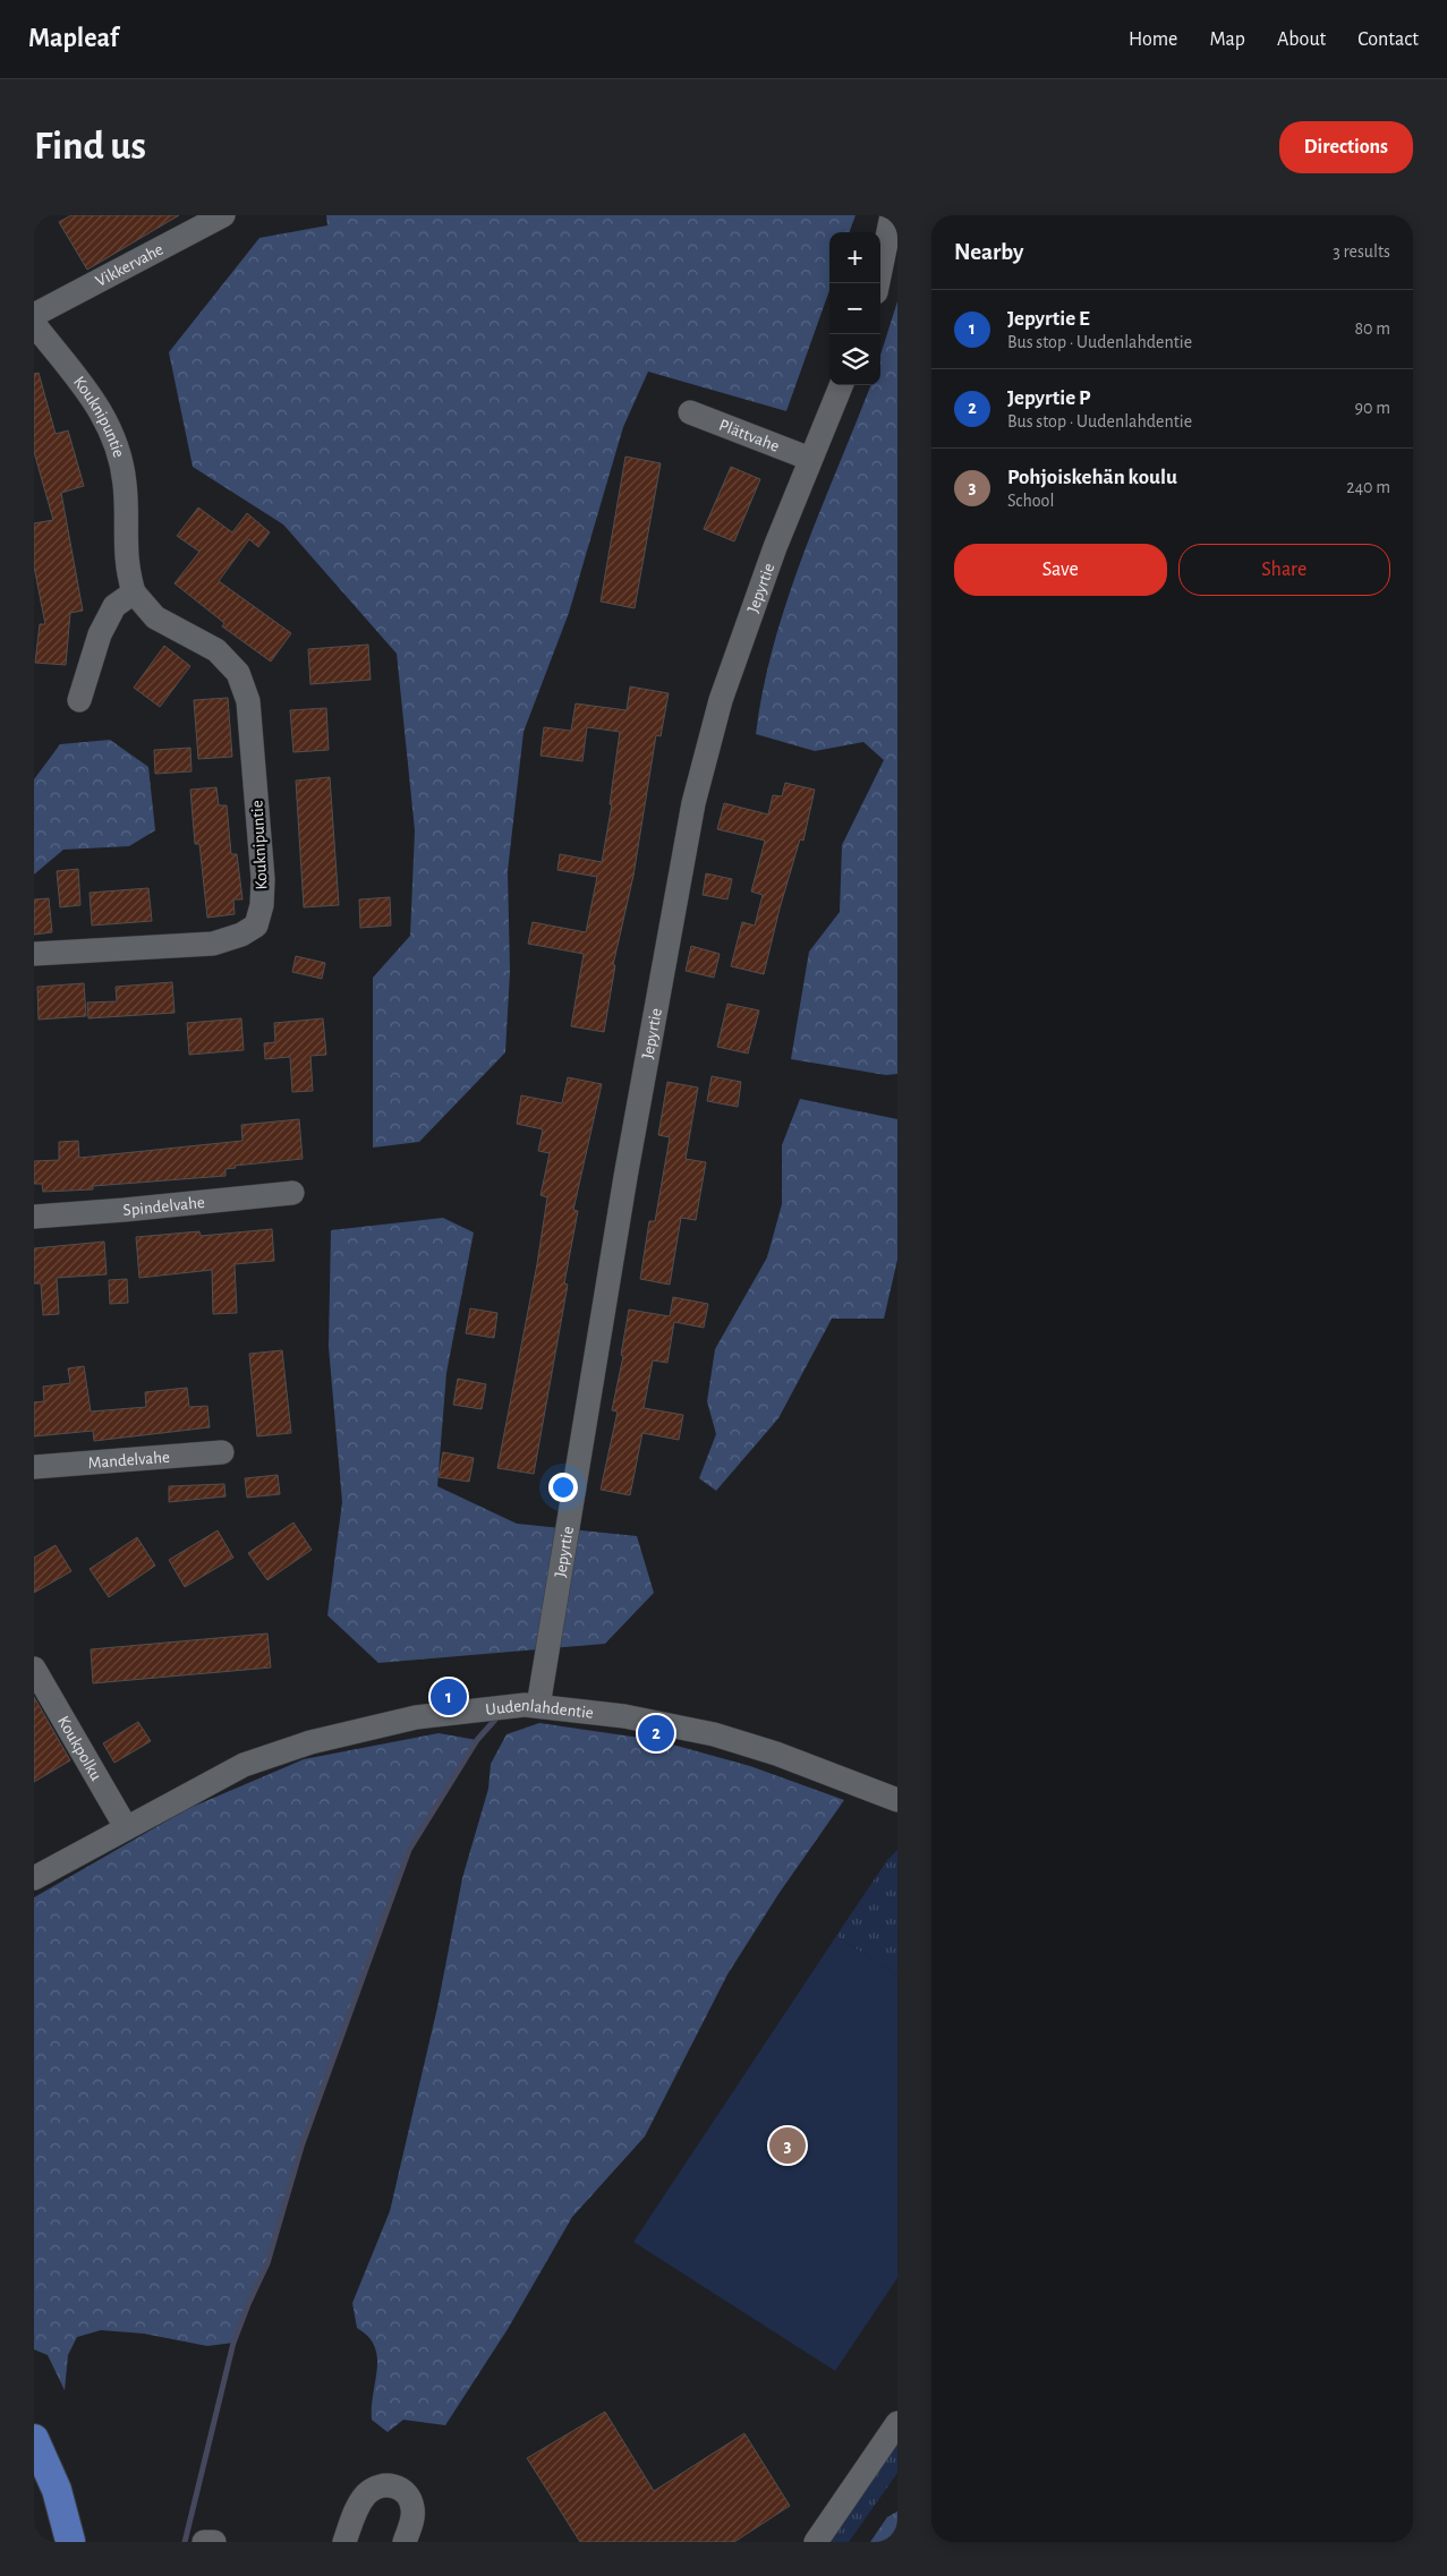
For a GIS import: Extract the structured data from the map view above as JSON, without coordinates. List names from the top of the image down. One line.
{"streets":{"street":["Vikkervahe","Kouknipuntie","Plättvahe","Jepyrtie","Spindelvahe","Mandelvahe","Uudenlahdentie","Koukpolku"]},"crossings":[["Plättvahe","Jepyrtie"],["Jepyrtie","Uudenlahdentie"],["Uudenlahdentie","Koukpolku"]],"page":{"header":"Mapleaf","nav":["Home","Map","About","Contact"],"buttons":["Directions",["Save","Share"]],"title":"Find us","heading":["Nearby","3 results"],"map_buttons":["+","−"],"list":[{"mark":"1","name":"Jepyrtie E","note":"Bus stop · Uudenlahdentie","value":"80 m"},{"mark":"2","name":"Jepyrtie P","note":"Bus stop · Uudenlahdentie","value":"90 m"},{"mark":"3","name":"Pohjoiskehän koulu","note":"School","value":"240 m"}],"pins":["1","2","3"]}}
